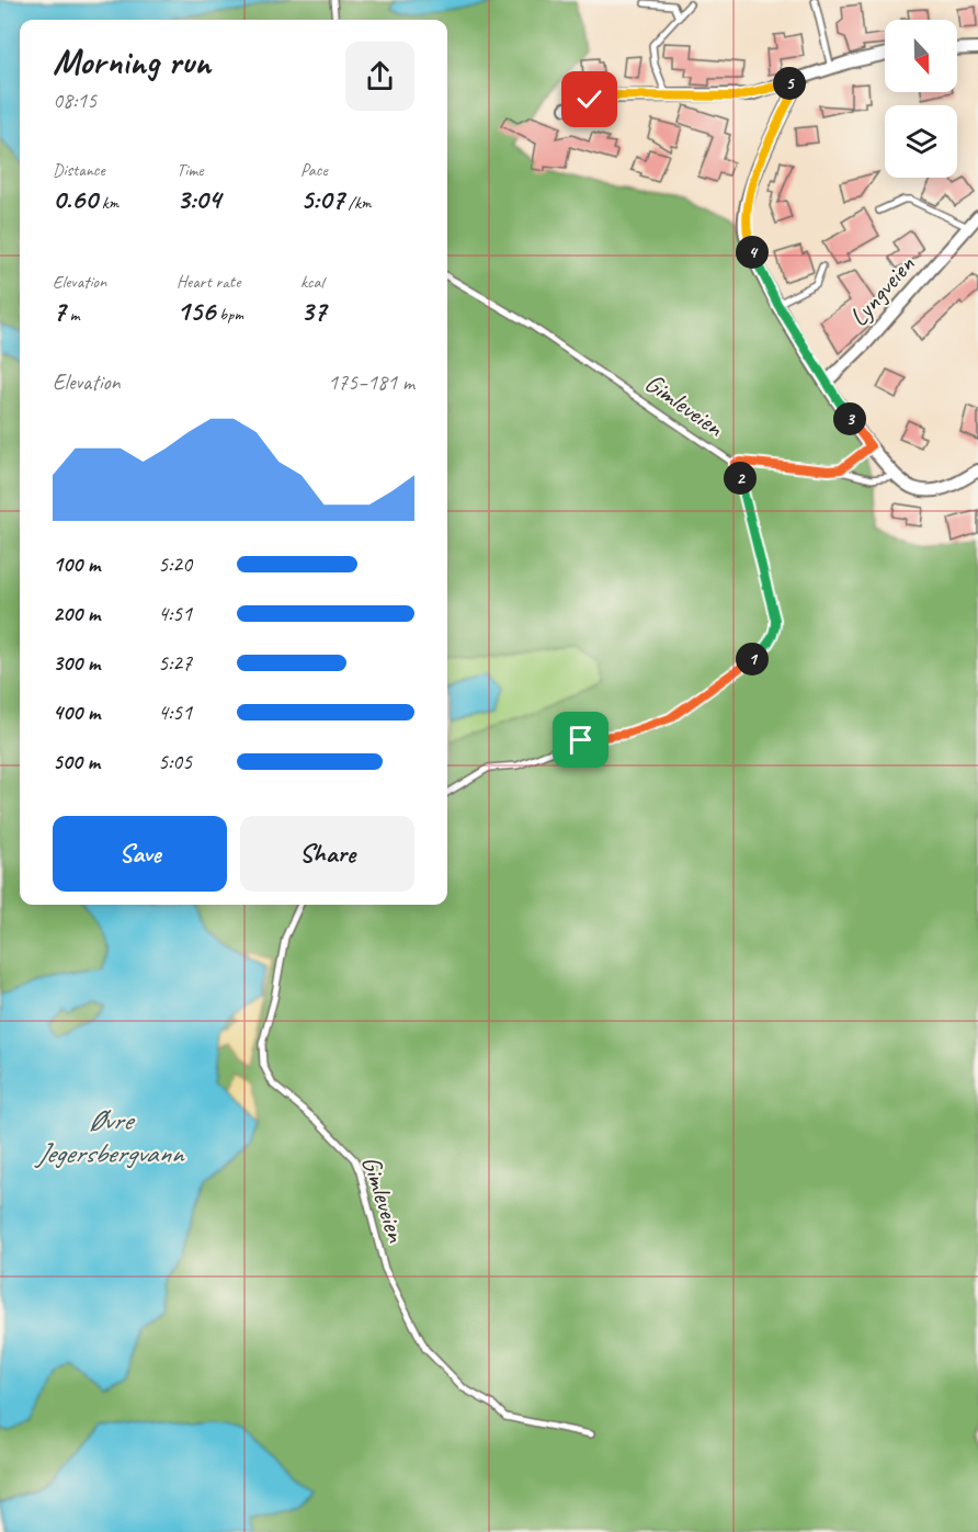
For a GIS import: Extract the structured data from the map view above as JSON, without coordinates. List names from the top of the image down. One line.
{"streets":{"street":["Lyngveien"],"lane":["Gimleveien"]},"water":["Øvre Jegersbergvann"],"north":"bottom","page":{"heading":["Morning run","08:15"],"pins":["5","4","3","2","1"],"stats":[["Distance","0.60 km"],["Time","3:04"],["Pace","5:07 /km"],["Elevation","7 m"],["Heart rate","156 bpm"],["kcal","37"]],"chart":["Elevation","175–181 m"],"list":[{"name":"100 m","note":"5:20"},{"name":"200 m","note":"4:51"},{"name":"300 m","note":"5:27"},{"name":"400 m","note":"4:51"},{"name":"500 m","note":"5:05"}],"buttons":["Save","Share"]}}
